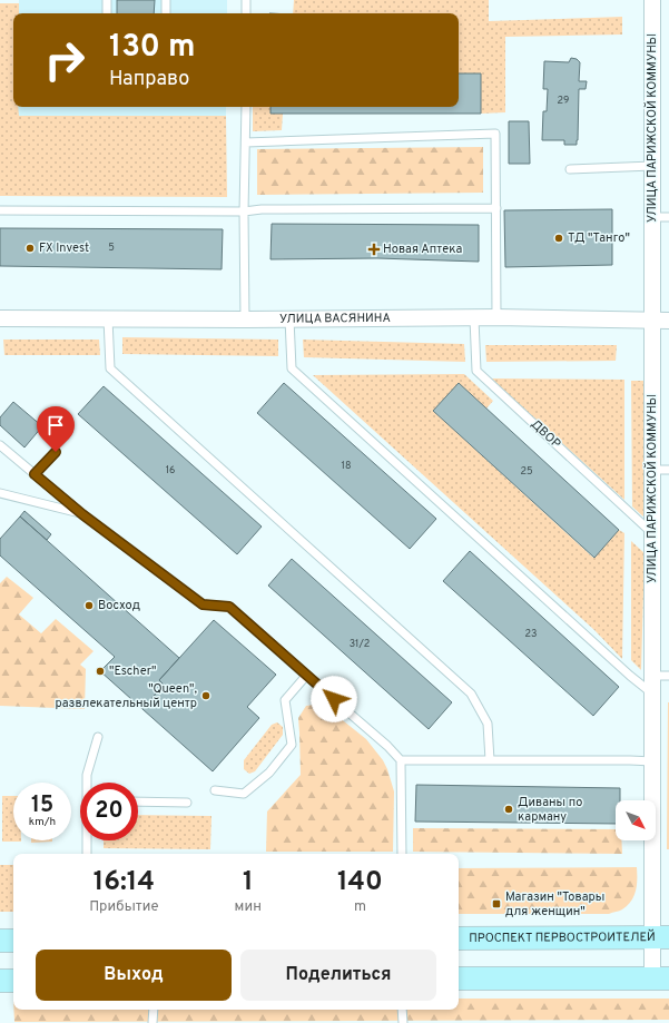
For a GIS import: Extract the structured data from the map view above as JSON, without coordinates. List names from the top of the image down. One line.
{"streets":{"main road":["ПРОСПЕКТ ПЕРВОСТРОИТЕЛЕЙ"],"street":["УЛИЦА ПАРИЖСКОЙ КОММУНЫ","УЛИЦА ВАСЯНИНА"],"lane":["ДВОР"]},"crossings":[["УЛИЦА ПАРИЖСКОЙ КОММУНЫ","УЛИЦА ВАСЯНИНА"],["УЛИЦА ПАРИЖСКОЙ КОММУНЫ","ДВОР"],["УЛИЦА ПАРИЖСКОЙ КОММУНЫ","ПРОСПЕКТ ПЕРВОСТРОИТЕЛЕЙ"],["УЛИЦА ВАСЯНИНА","ДВОР"]],"places":{"other":["ТД \"Танго\"","FX Invest","Восход","\"Escher\"","\"Queen\", развлекательный центр","Диваны по карману"],"health":["Новая Аптека"],"transit":["Магазин \"Товары для женщин\""]},"house_numbers":["29","5","18","16","25","23","31/2"],"north":"bottom right","page":{"turn":["130 m","Направо"],"speed":"15 km/h","limit":"20","eta":["16:14","Прибытие","1","мин","140","m"],"buttons":["Выход","Поделиться"]}}
